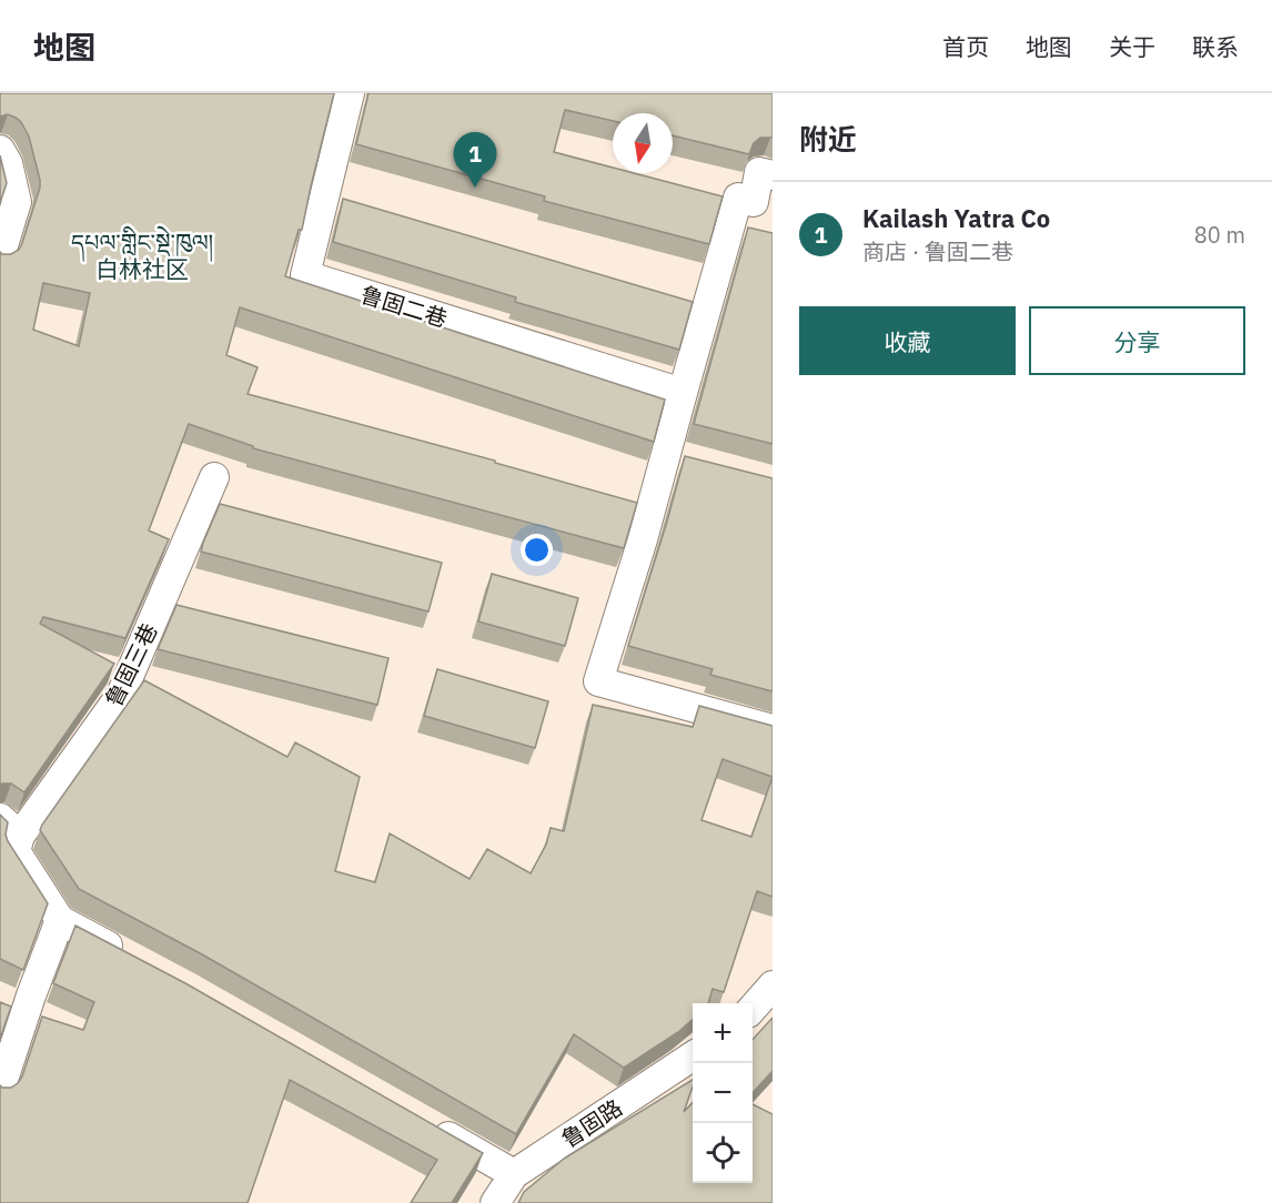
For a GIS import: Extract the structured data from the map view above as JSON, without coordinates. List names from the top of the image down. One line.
{"streets":{"street":["鲁固二巷","鲁固三巷","鲁固路"]},"districts":["དཔལ་གླིང་སྡེ་ཁུལ། 白林社区"],"north":"bottom","page":{"header":"地图","nav":["首页","地图","关于","联系"],"heading":"附近","pins":"1","list":[{"mark":"1","name":"Kailash Yatra Co","note":"商店 · 鲁固二巷","value":"80 m"}],"buttons":["收藏","分享"],"map_buttons":["+","−"]}}
